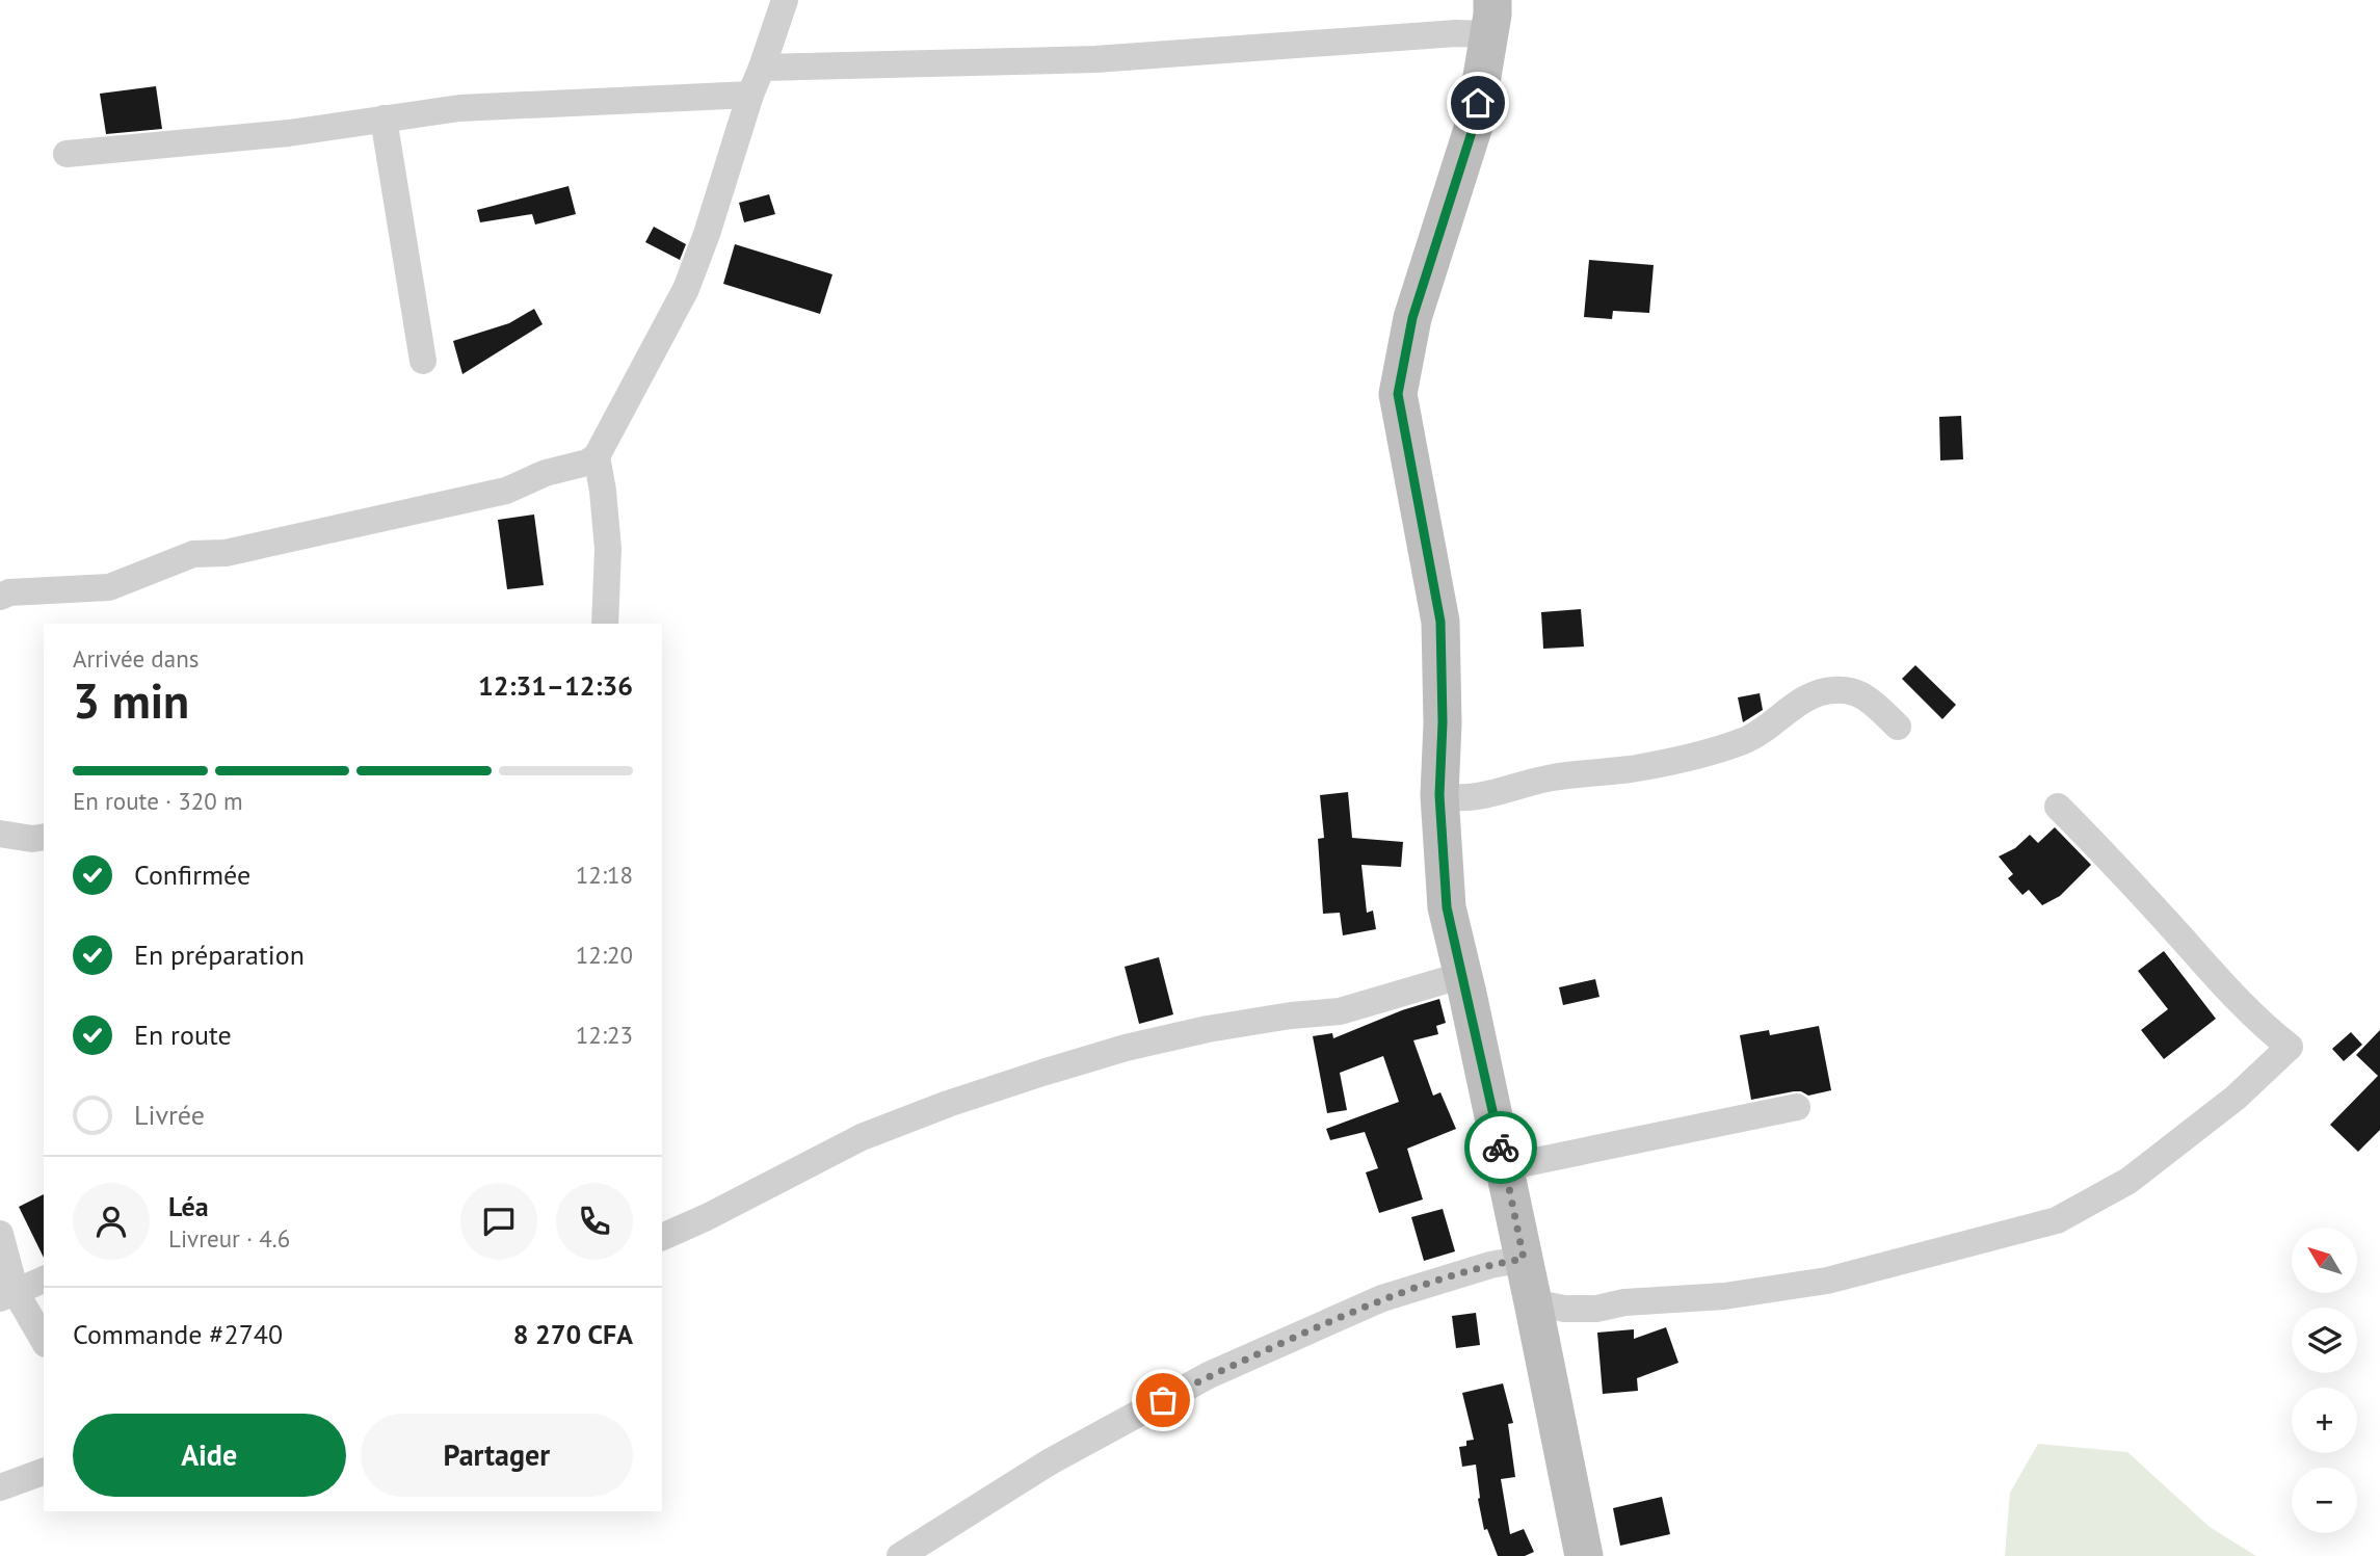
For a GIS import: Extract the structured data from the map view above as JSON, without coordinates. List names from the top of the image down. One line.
{"north":"top left","page":{"heading":["3 min","Arrivée dans","12:31–12:36"],"panel":["Léa","Livreur · 4.6","Commande #2740","8 270 CFA"],"bar":"En route · 320 m","list":[["Confirmée","12:18"],["En préparation","12:20"],["En route","12:23"],"Livrée"],"map_buttons":["+","−"],"buttons":["Aide","Partager"]}}
